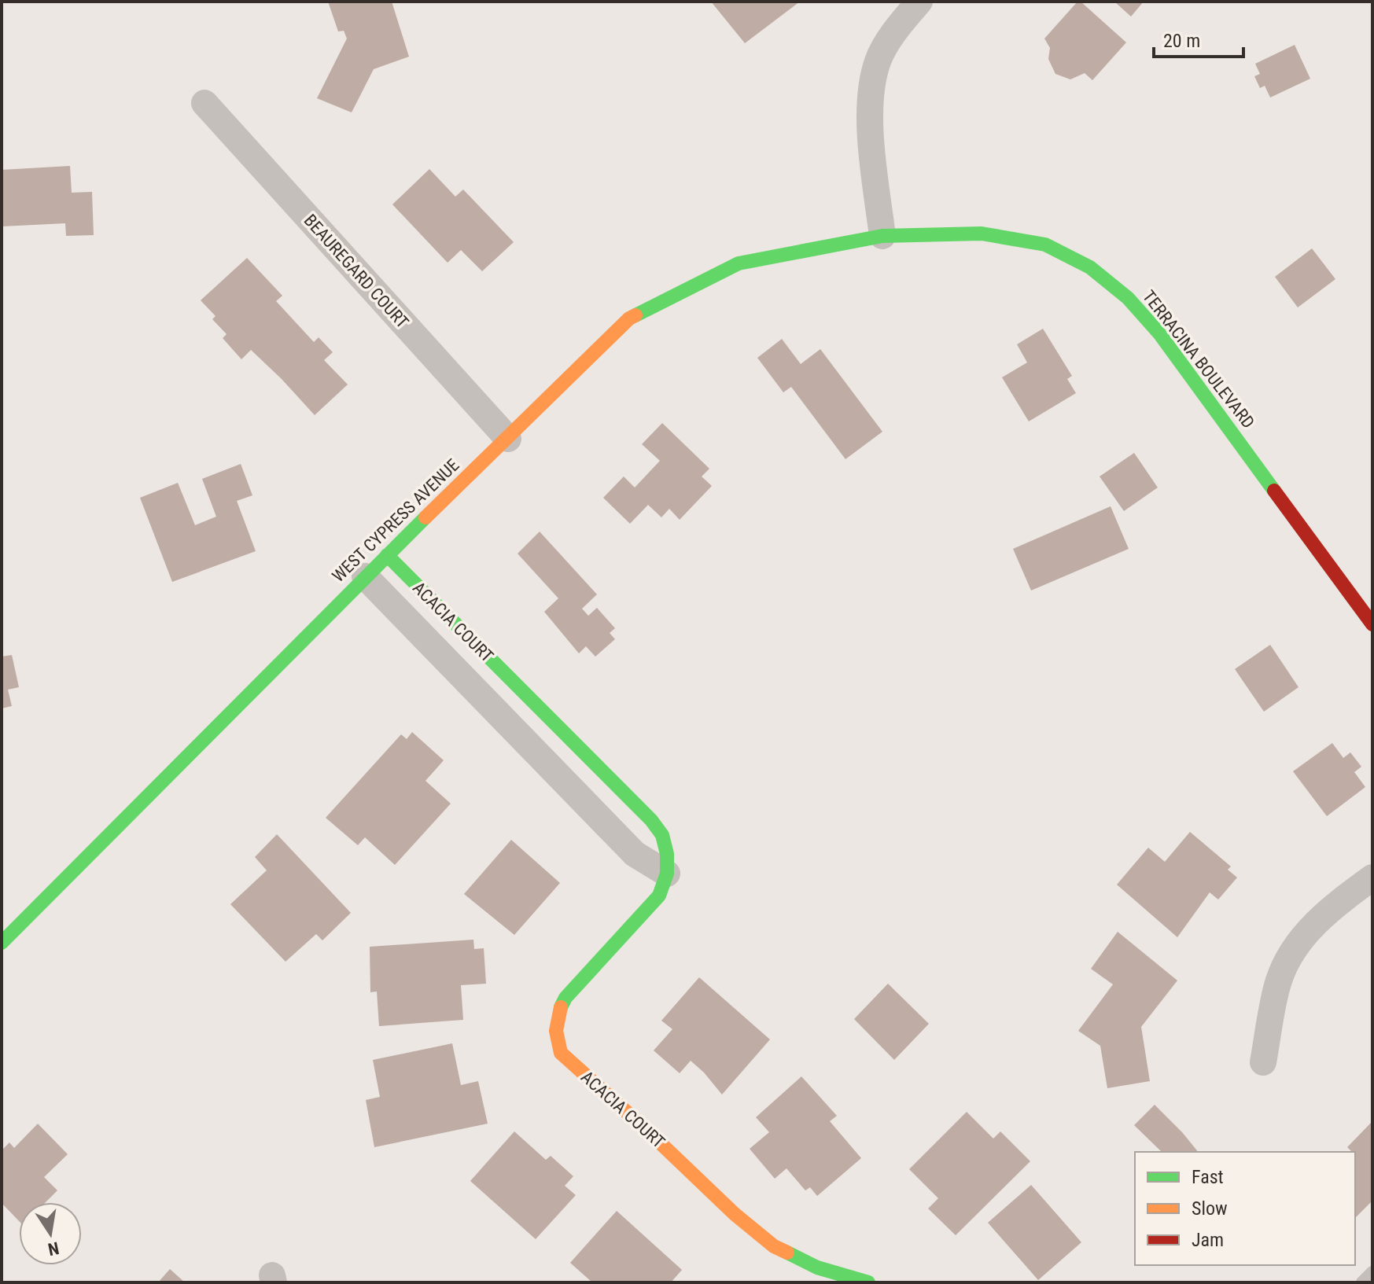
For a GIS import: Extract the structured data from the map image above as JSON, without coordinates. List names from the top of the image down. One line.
{"streets":{"main road":["TERRACINA BOULEVARD","WEST CYPRESS AVENUE","ACACIA COURT"],"street":["BEAUREGARD COURT"]},"crossings":[["BEAUREGARD COURT","WEST CYPRESS AVENUE"],["TERRACINA BOULEVARD","WEST CYPRESS AVENUE"],["WEST CYPRESS AVENUE","ACACIA COURT"]],"legend":["Fast","Slow","Jam"],"scale_bar":"20 m","north":"bottom"}
